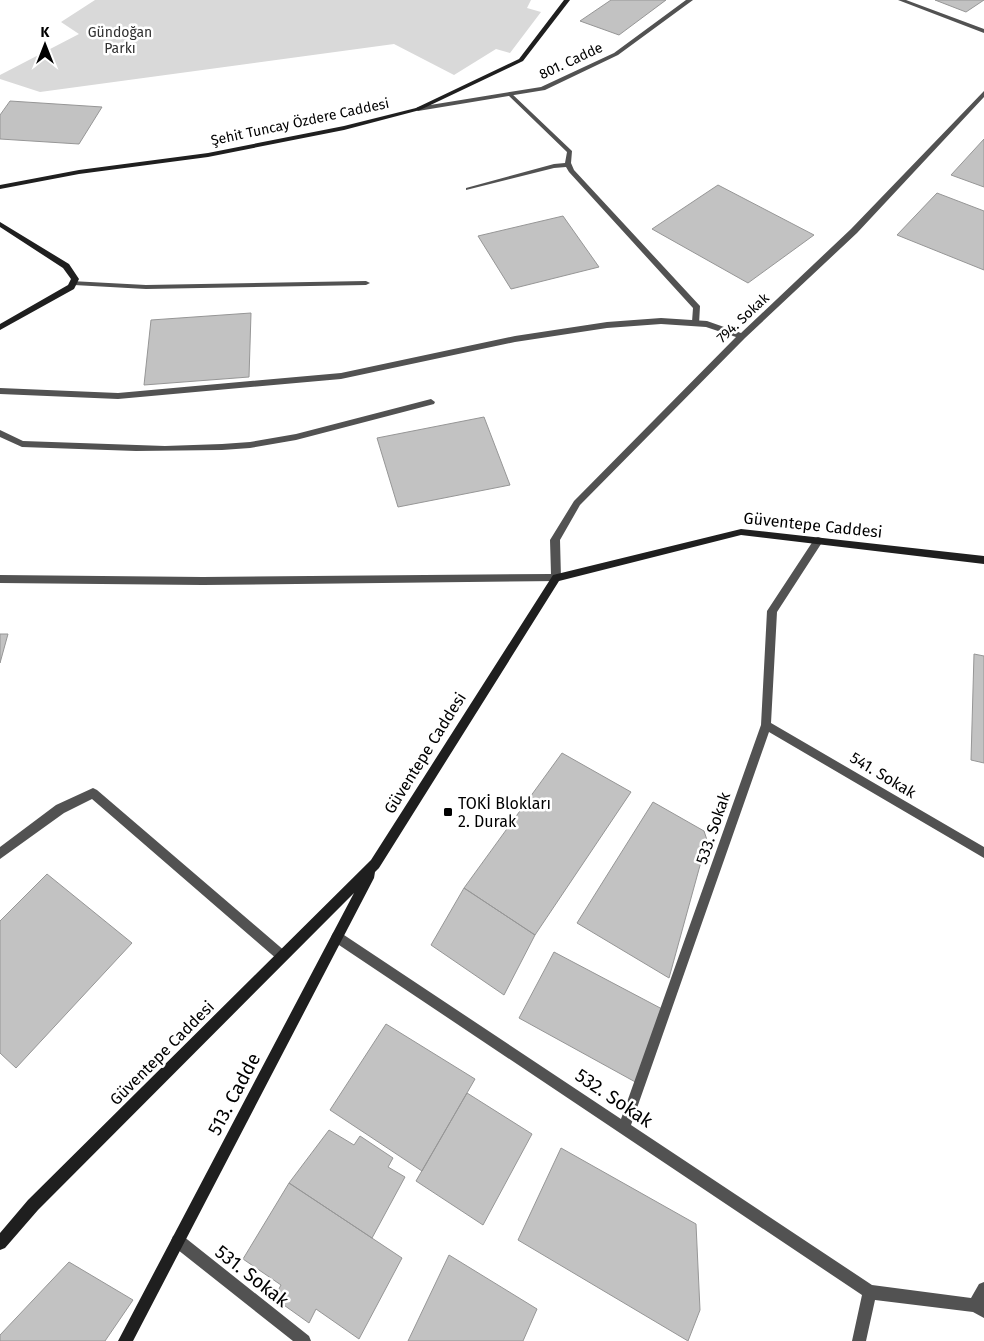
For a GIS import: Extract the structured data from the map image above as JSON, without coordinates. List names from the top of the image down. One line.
{"streets":{"street":["801. Cadde","Şehit Tuncay Özdere Caddesi","794. Sokak","Güventepe Caddesi","541. Sokak","533. Sokak","513. Cadde","532. Sokak","531. Sokak"]},"crossings":[["801. Cadde","Şehit Tuncay Özdere Caddesi"],["794. Sokak","Güventepe Caddesi"],["Güventepe Caddesi","533. Sokak"],["Güventepe Caddesi","513. Cadde"],["541. Sokak","533. Sokak"],["533. Sokak","532. Sokak"],["513. Cadde","532. Sokak"],["513. Cadde","531. Sokak"]],"parks":["Gündoğan Parkı"],"places":{"transit":["TOKİ Blokları 2. Durak"]},"north":"top"}
